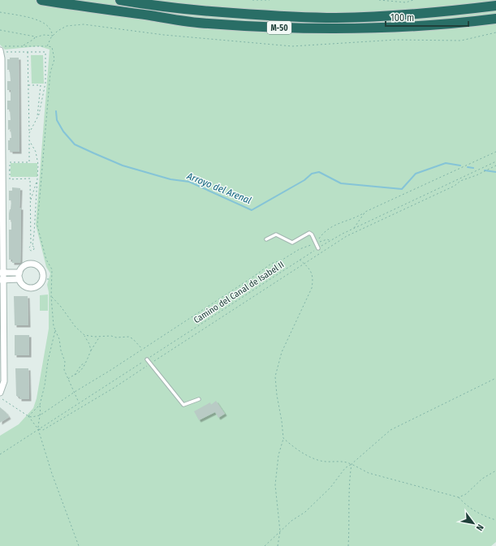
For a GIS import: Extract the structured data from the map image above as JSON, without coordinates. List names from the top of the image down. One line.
{"streets":{"highway":["M-50"],"path":["Camino del Canal de Isabel II"]},"water":["Arroyo del Arenal"],"scale_bar":"100 m","north":"bottom right"}
